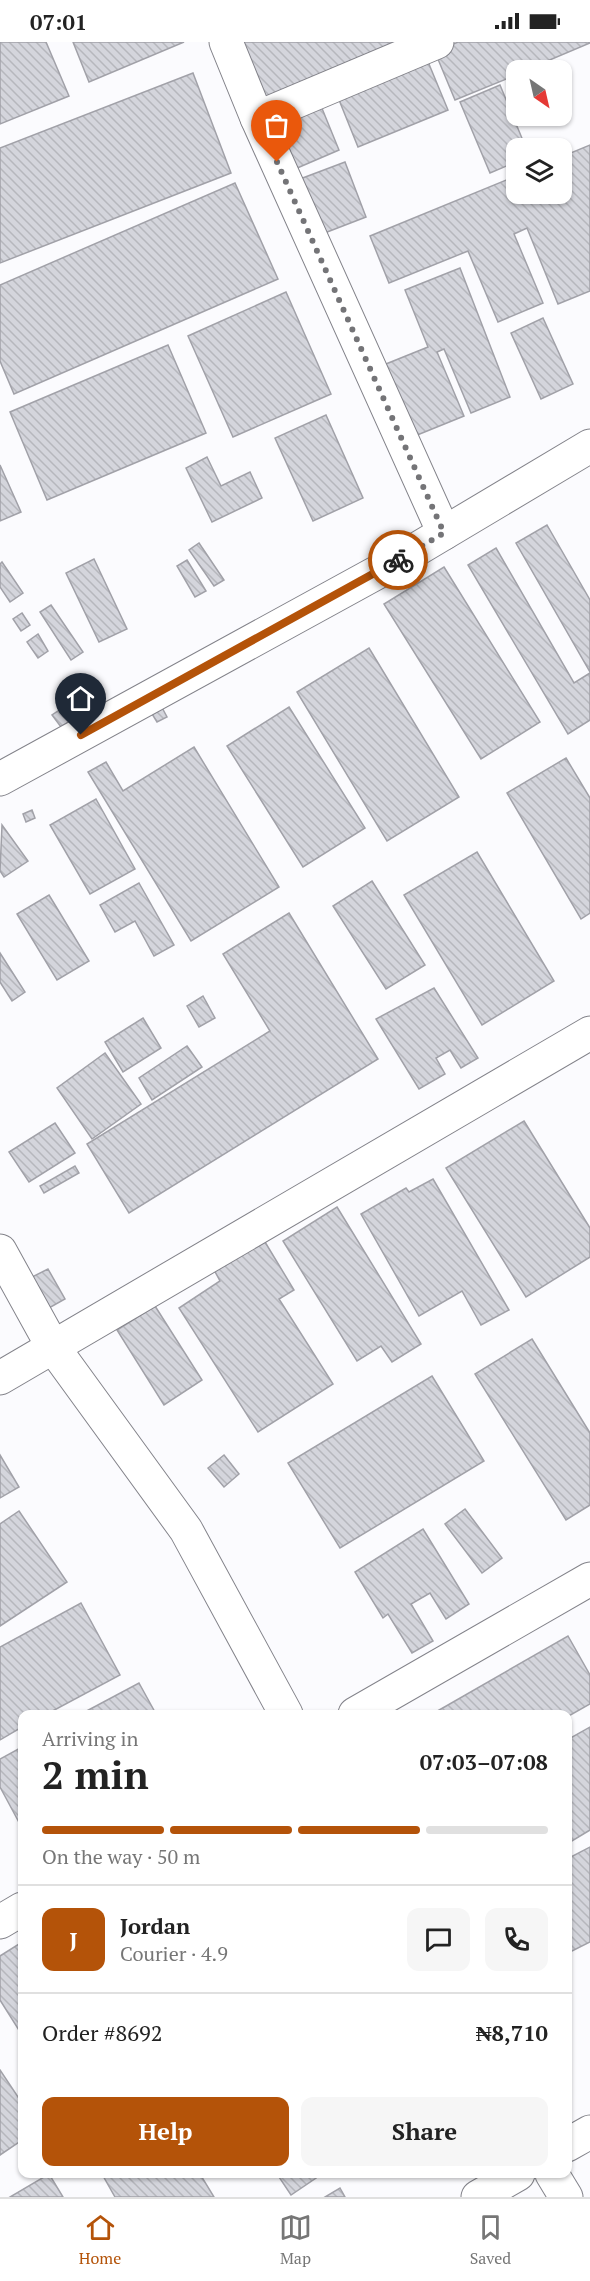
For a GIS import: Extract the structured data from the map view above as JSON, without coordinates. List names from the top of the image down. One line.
{"north":"bottom right","page":{"status":"07:01","heading":["2 min","Arriving in","07:03–07:08"],"panel":["Jordan","Courier · 4.9","Order #8692","₦8,710"],"bar":"On the way · 50 m","round":"J","buttons":["Help","Share"],"tabs":["Home","Map","Saved"]}}
